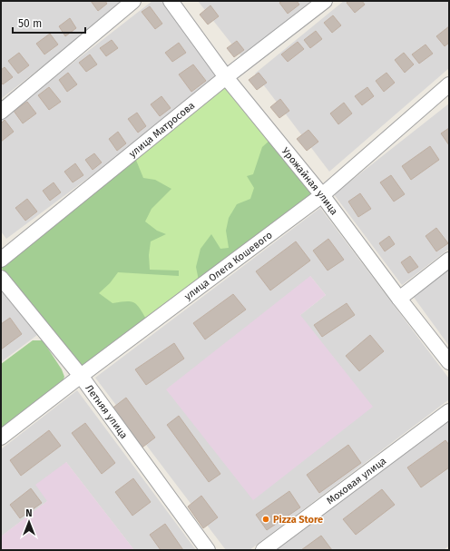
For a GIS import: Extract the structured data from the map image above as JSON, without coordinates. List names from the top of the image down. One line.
{"streets":{"street":["улица Матросова","Урожайная улица","улица Олега Кошевого","Летняя улица","Моховая улица"]},"crossings":[["улица Матросова","Урожайная улица"],["Урожайная улица","улица Олега Кошевого"],["улица Олега Кошевого","Летняя улица"]],"places":["Pizza Store"],"scale_bar":"50 m","north":"top"}
